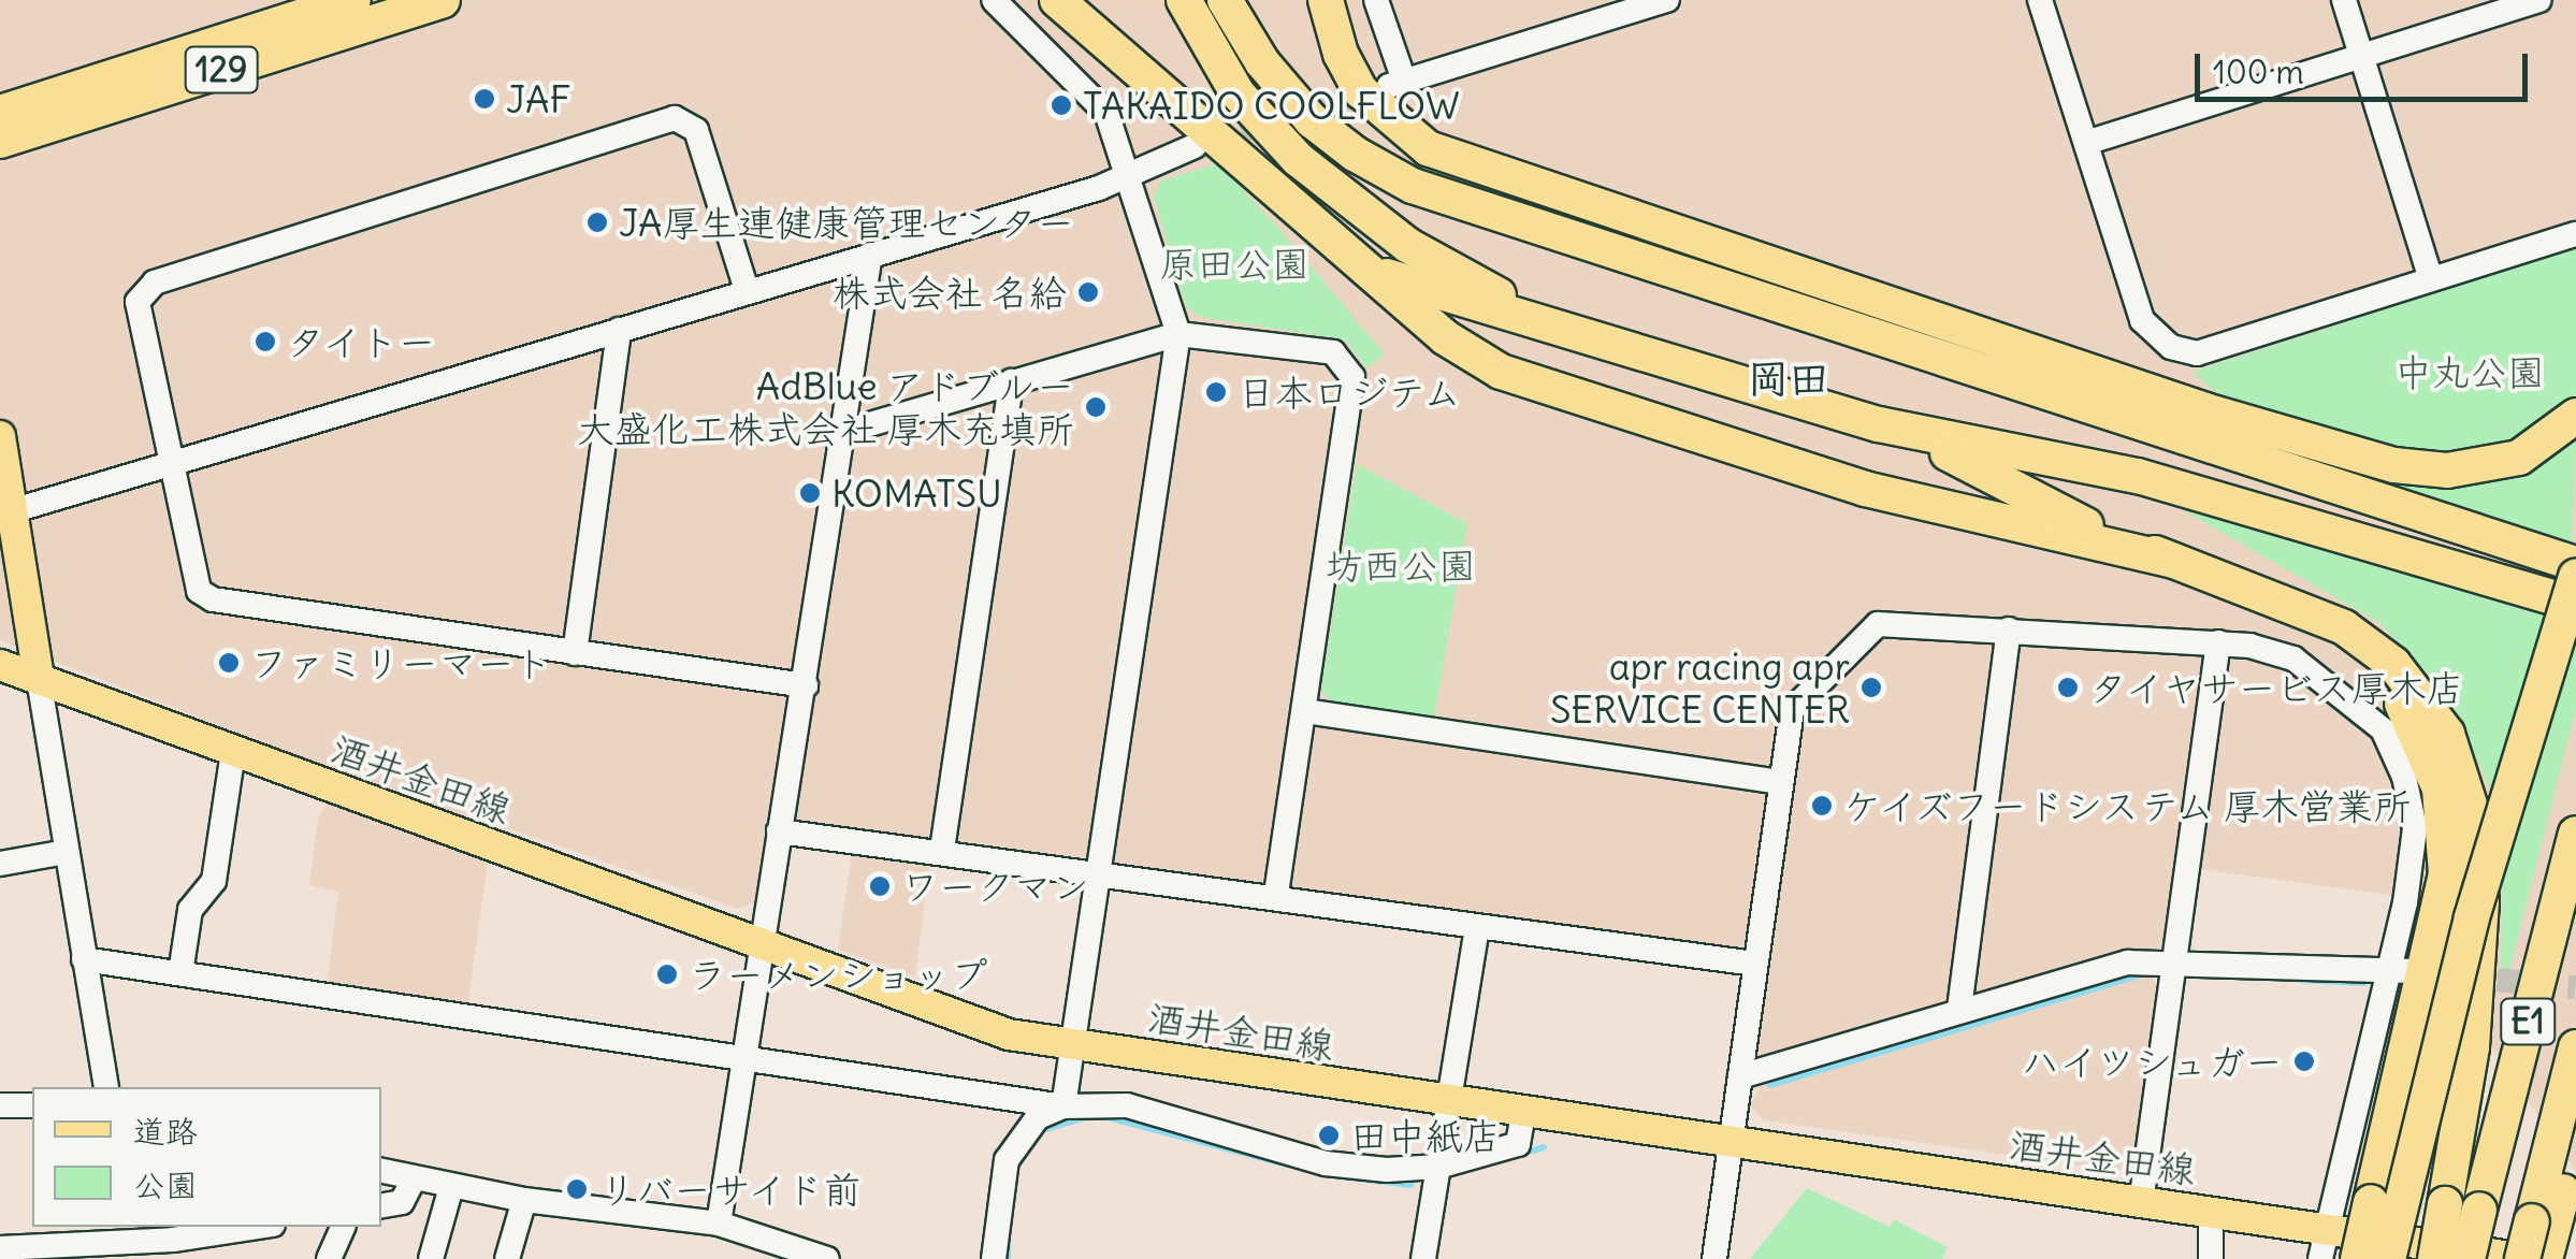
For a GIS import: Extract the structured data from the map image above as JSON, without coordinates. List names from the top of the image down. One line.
{"streets":{"highway":["129","E1"],"main road":["酒井金田線"]},"crossings":[["酒井金田線","E1"]],"districts":["岡田"],"parks":["原田公園","中丸公園","坊西公園"],"places":["JAF","TAKAIDO COOLFLOW","JA厚生連健康管理センター","株式会社 名給","タイトー","日本ロジテム","AdBlue アドブルー 大盛化工株式会社 厚木充填所","KOMATSU","ファミリーマート","apr racing apr SERVICE CENTER","タイヤサービス厚木店","ケイズフードシステム 厚木営業所","ワークマン","ラーメンショップ","ハイツシュガー","田中紙店","リバーサイド前"],"legend":["道路","公園"],"scale_bar":"100 m"}
